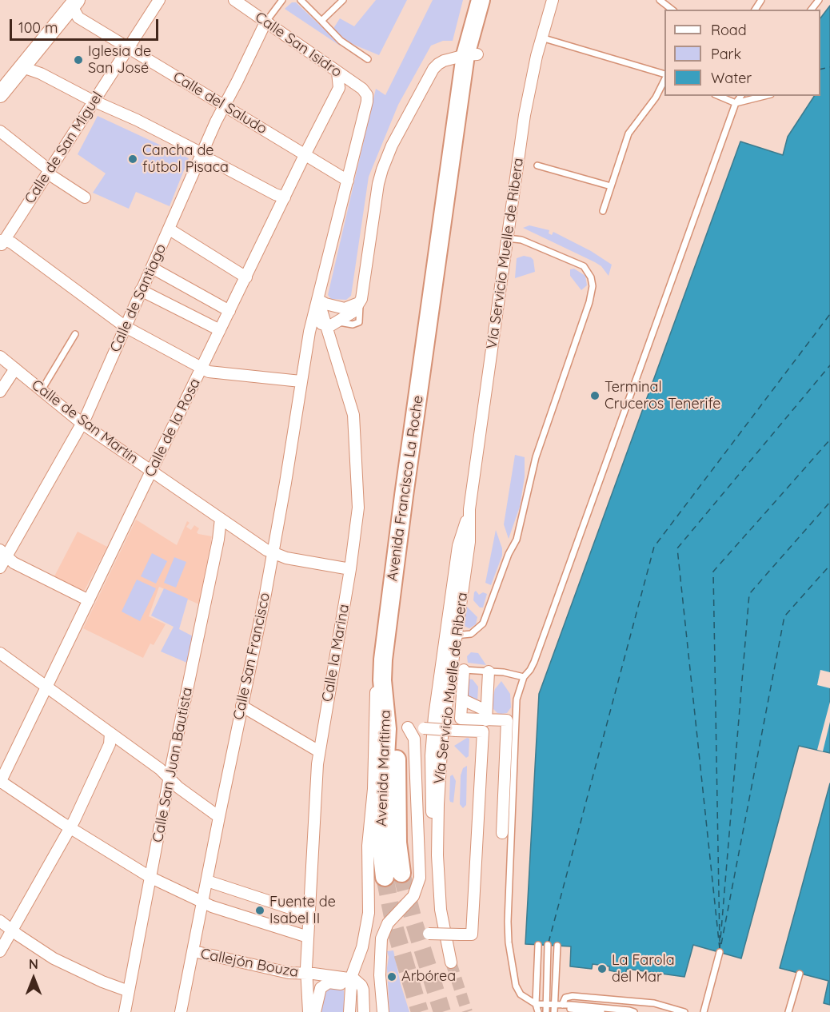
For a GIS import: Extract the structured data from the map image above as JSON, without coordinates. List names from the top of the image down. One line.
{"streets":{"main road":["Avenida Francisco La Roche","Avenida Marítima"],"street":["Calle San Isidro","Calle del Saludo","Calle de San Miguel","Vía Servicio Muelle de Ribera","Calle de Santiago","Calle de San Martin","Calle de la Rosa","Calle la Marina","Calle San Francisco","Calle San Juan Bautista","Callejón Bouza"]},"crossings":[["Calle San Isidro","Calle de Santiago"],["Calle San Isidro","Calle de la Rosa"],["Calle San Isidro","Calle San Francisco"],["Calle del Saludo","Calle de San Miguel"],["Calle del Saludo","Calle de Santiago"],["Calle del Saludo","Calle de la Rosa"],["Calle del Saludo","Calle San Francisco"],["Calle de Santiago","Calle de San Martin"],["Calle de San Martin","Calle de la Rosa"],["Calle de San Martin","Calle la Marina"],["Calle de San Martin","Calle San Francisco"],["Calle de San Martin","Calle San Juan Bautista"],["Avenida Francisco La Roche","Avenida Marítima"],["Avenida Francisco La Roche","Callejón Bouza"],["Calle la Marina","Calle San Francisco"],["Calle la Marina","Callejón Bouza"],["Calle San Francisco","Callejón Bouza"]],"places":["Iglesia de San José","Cancha de fútbol Pisaca","Terminal Cruceros Tenerife","Fuente de Isabel II","La Farola del Mar","Arbórea"],"legend":["Road","Park","Water"],"scale_bar":"100 m","north":"top"}
